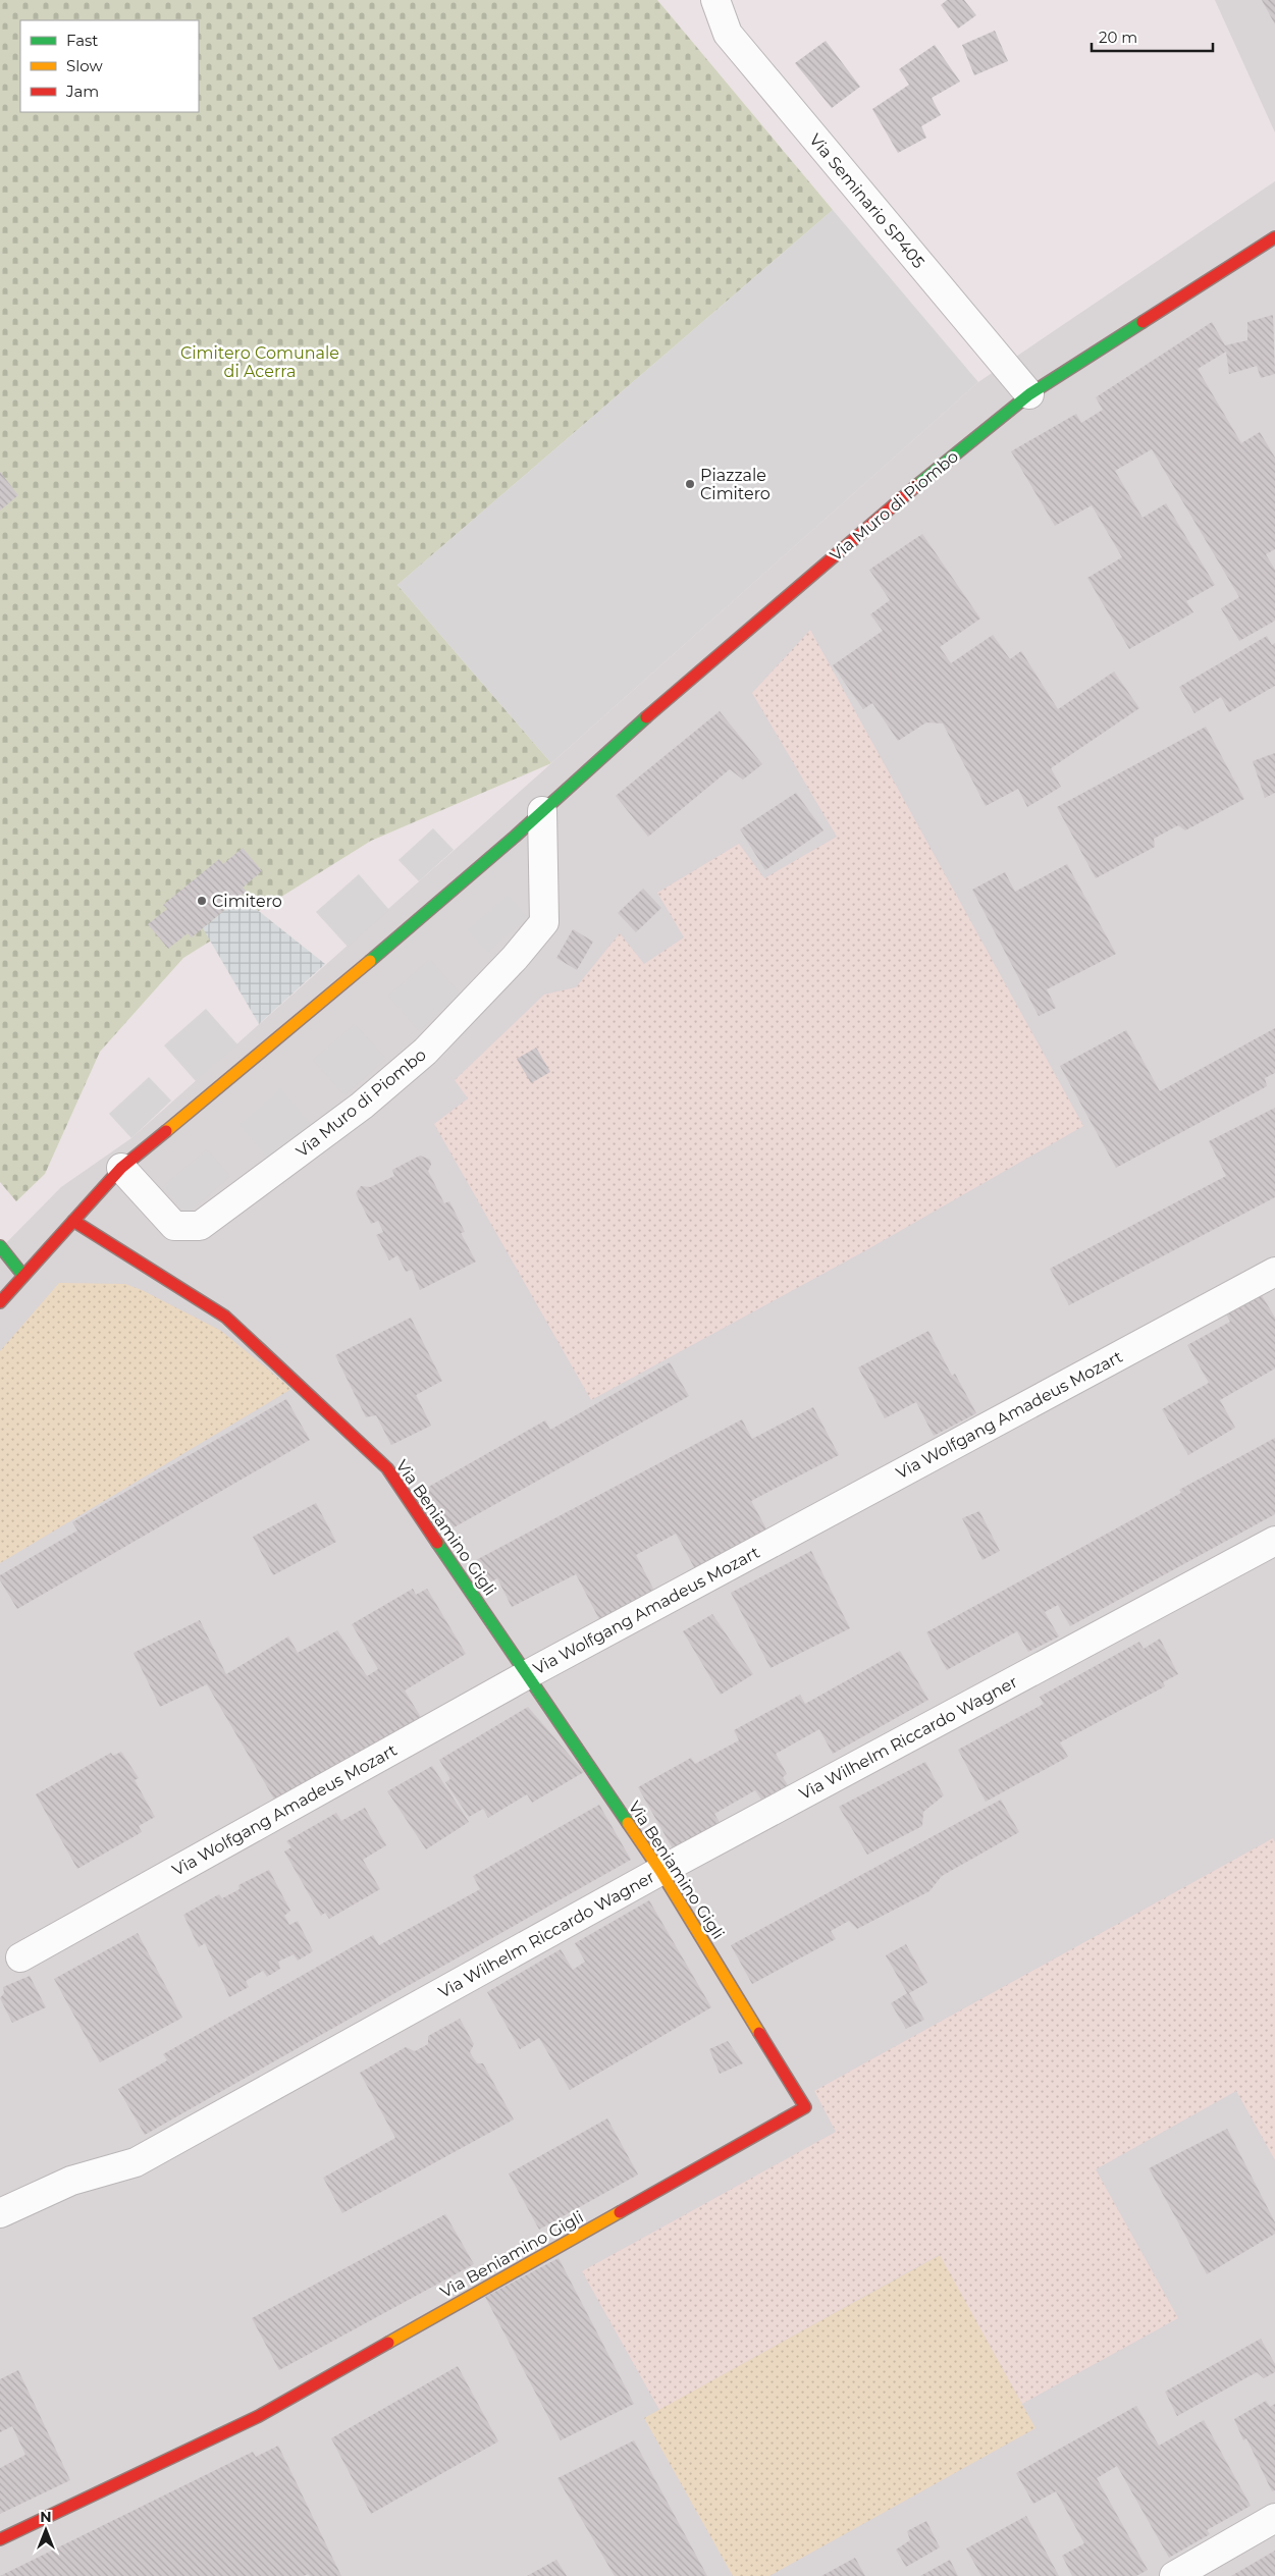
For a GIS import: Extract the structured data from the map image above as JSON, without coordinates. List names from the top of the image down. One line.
{"streets":{"street":["Via Seminario SP405","Via Muro di Piombo","Via Wolfgang Amadeus Mozart","Via Beniamino Gigli","Via Wilhelm Riccardo Wagner"]},"crossings":[["Via Seminario SP405","Via Muro di Piombo"],["Via Muro di Piombo","Via Beniamino Gigli"],["Via Wolfgang Amadeus Mozart","Via Beniamino Gigli"],["Via Beniamino Gigli","Via Wilhelm Riccardo Wagner"]],"parks":["Cimitero Comunale di Acerra"],"places":["Piazzale Cimitero","Cimitero"],"legend":["Fast","Slow","Jam"],"scale_bar":"20 m","north":"top"}
